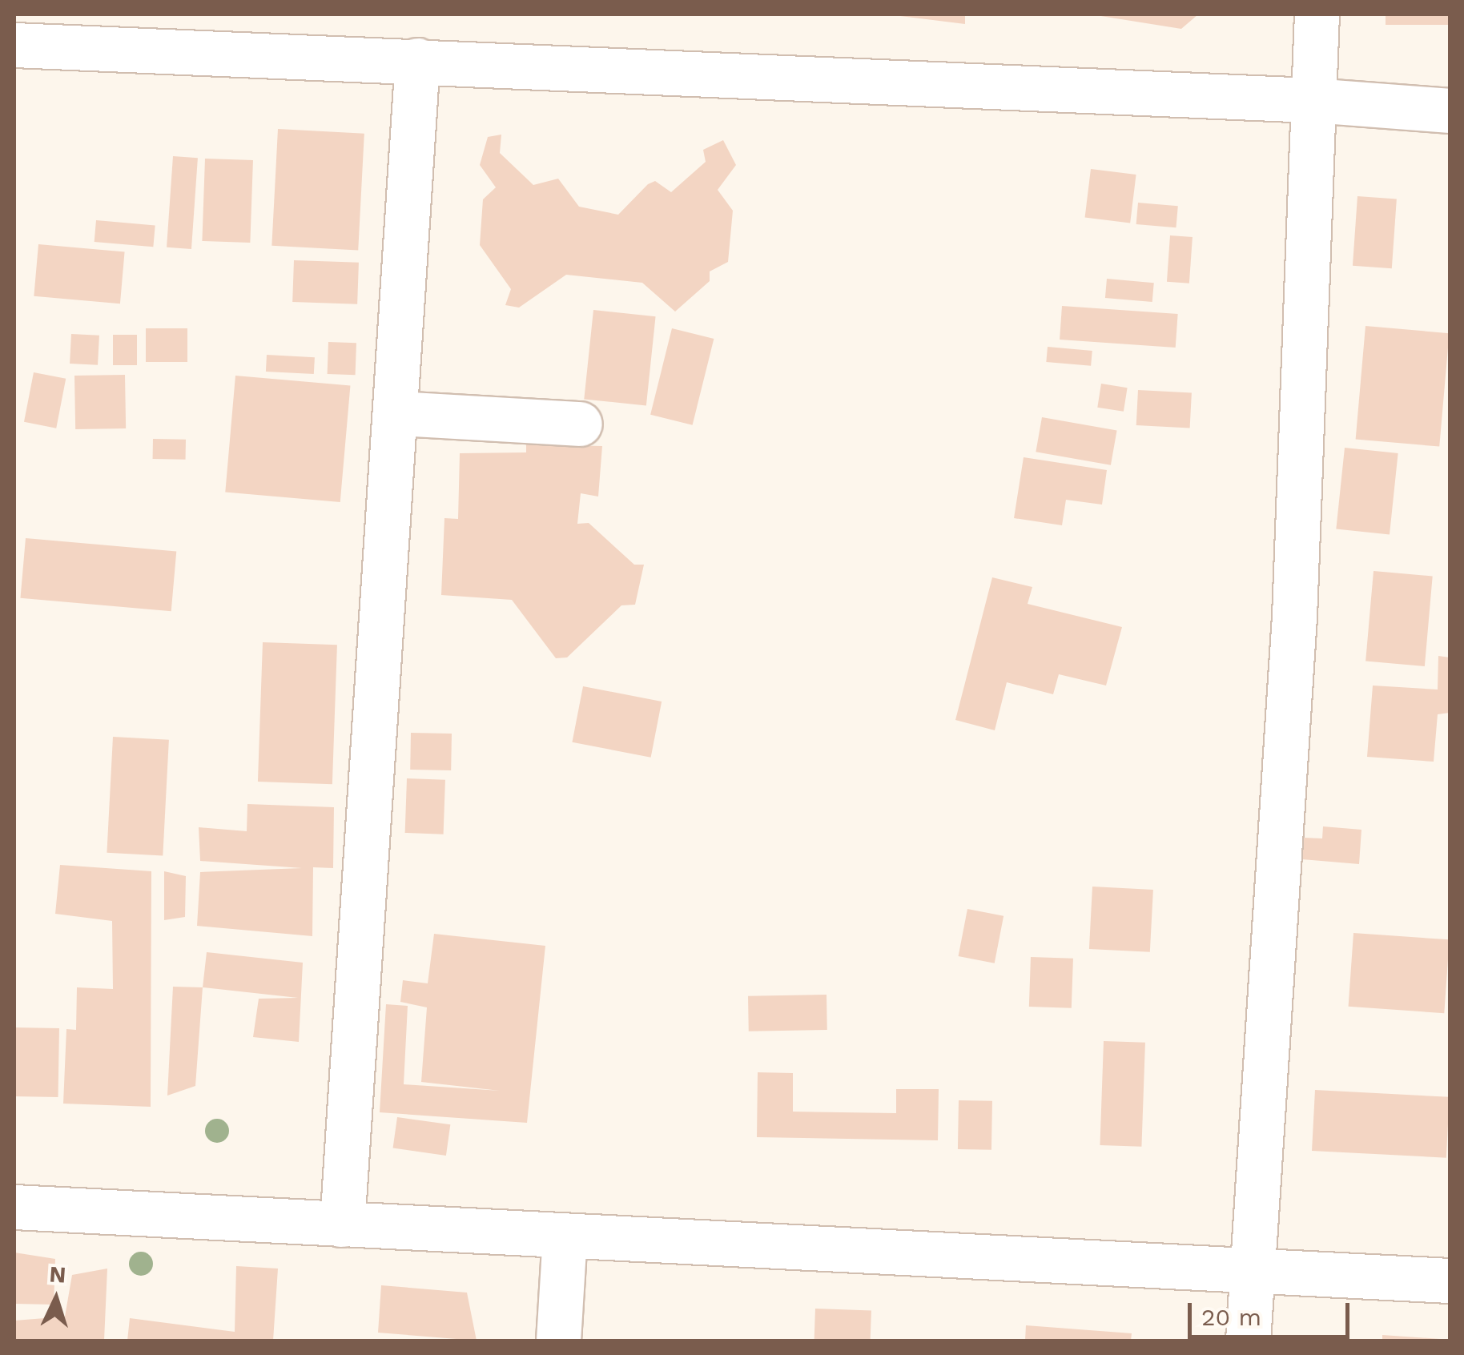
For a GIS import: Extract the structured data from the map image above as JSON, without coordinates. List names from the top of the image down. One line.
{"scale_bar":"20 m","north":"top"}
